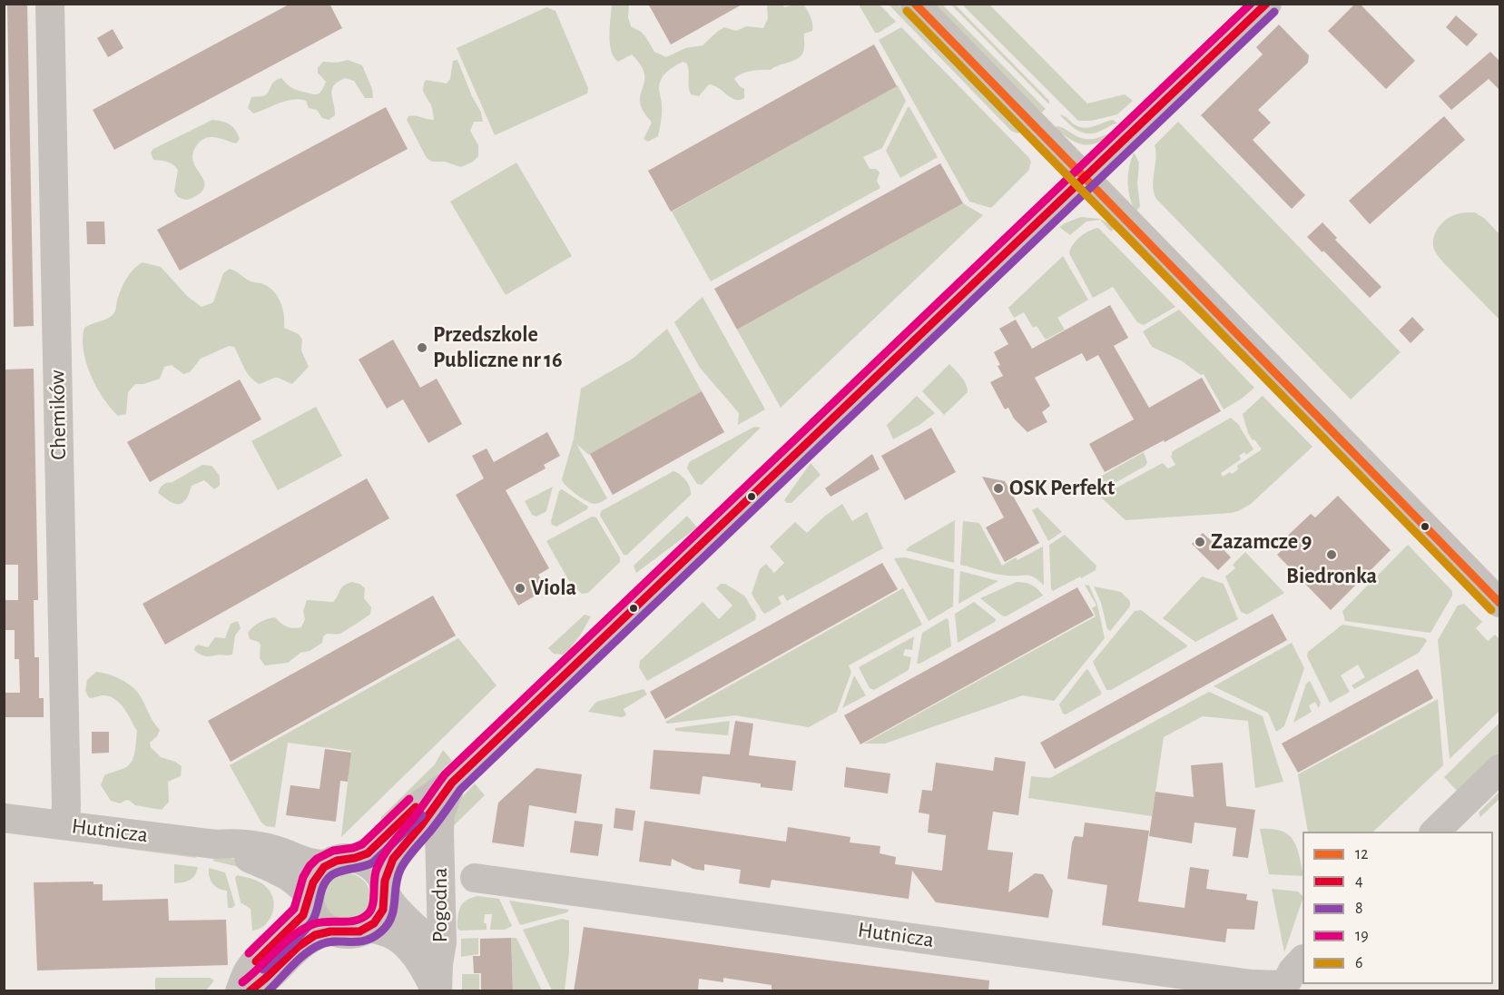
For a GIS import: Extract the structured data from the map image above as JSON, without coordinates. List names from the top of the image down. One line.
{"streets":{"street":["Chemików","Hutnicza","Pogodna"]},"crossings":[["Chemików","Hutnicza"],["Hutnicza","Pogodna"]],"places":["Przedszkole Publiczne nr 16","OSK Perfekt","Zazamcze 9","Biedronka","Viola"],"lines":["transit line 12","transit line 4","transit line 19","transit line 6","transit line 8"],"legend":["12","4","8","19","6"]}
